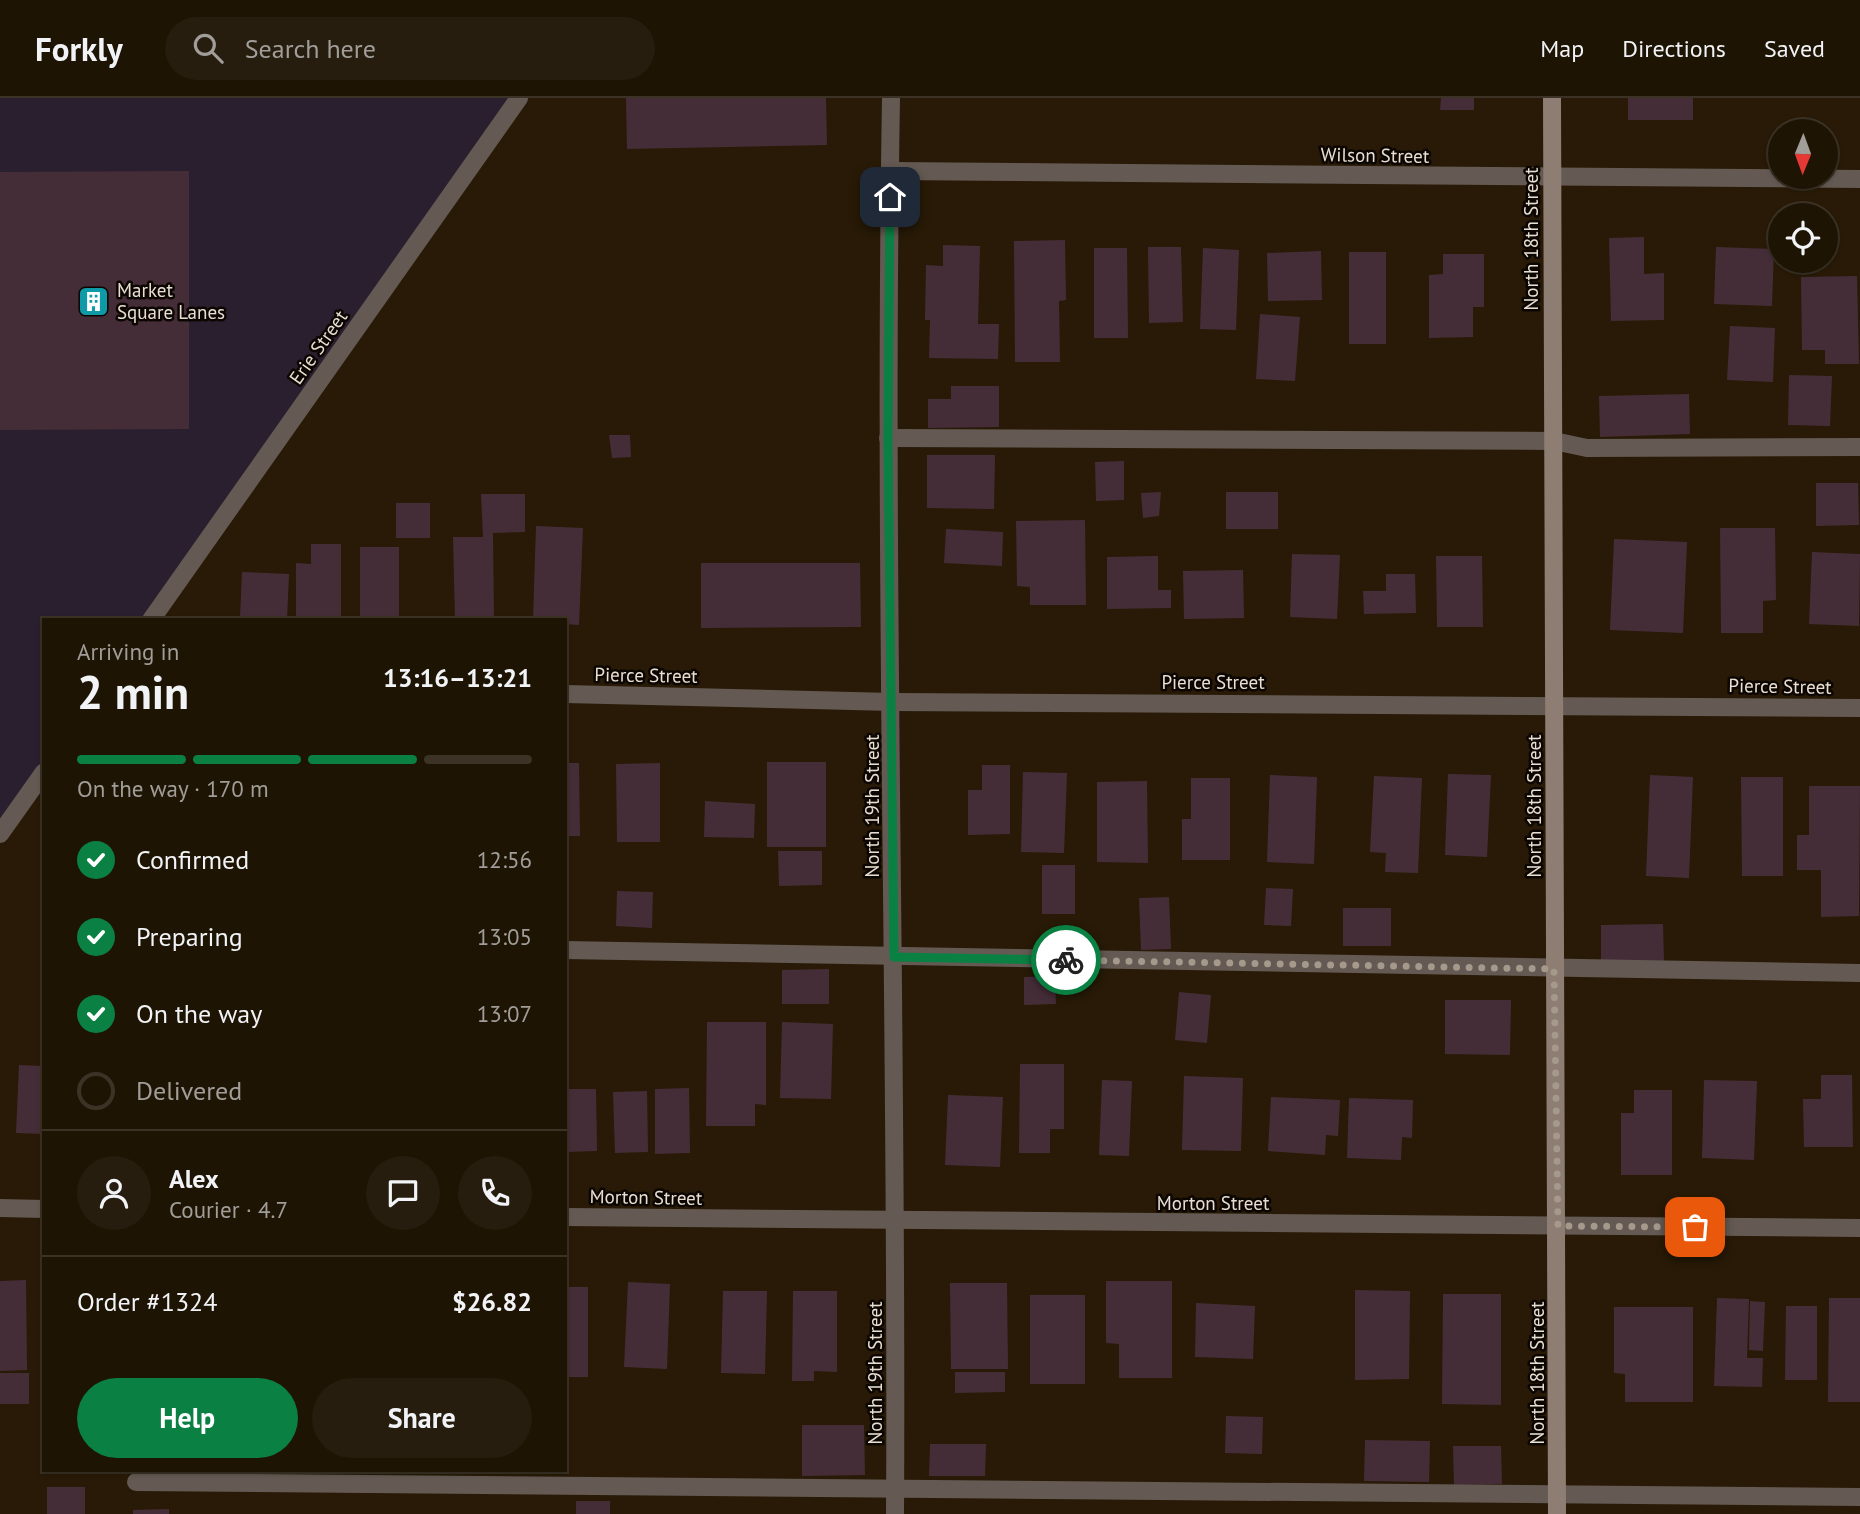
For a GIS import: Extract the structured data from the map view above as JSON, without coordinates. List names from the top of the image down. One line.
{"streets":{"main road":["North 18th Street"],"street":["Wilson Street","Erie Street","Pierce Street","North 19th Street","Morton Street"]},"crossings":[["Wilson Street","North 18th Street"],["Wilson Street","North 19th Street"],["North 18th Street","Pierce Street"],["North 18th Street","Morton Street"],["Pierce Street","North 19th Street"],["North 19th Street","Morton Street"]],"places":{"building":["Market Square Lanes"]},"north":"bottom","page":{"header":"Forkly","search":"Search here","nav":["Map","Directions","Saved"],"heading":["2 min","Arriving in","13:16–13:21"],"panel":["Alex","Courier · 4.7","Order #1324","$26.82"],"bar":"On the way · 170 m","list":[["Confirmed","12:56"],["Preparing","13:05"],["On the way","13:07"],"Delivered"],"buttons":["Help","Share"]}}
